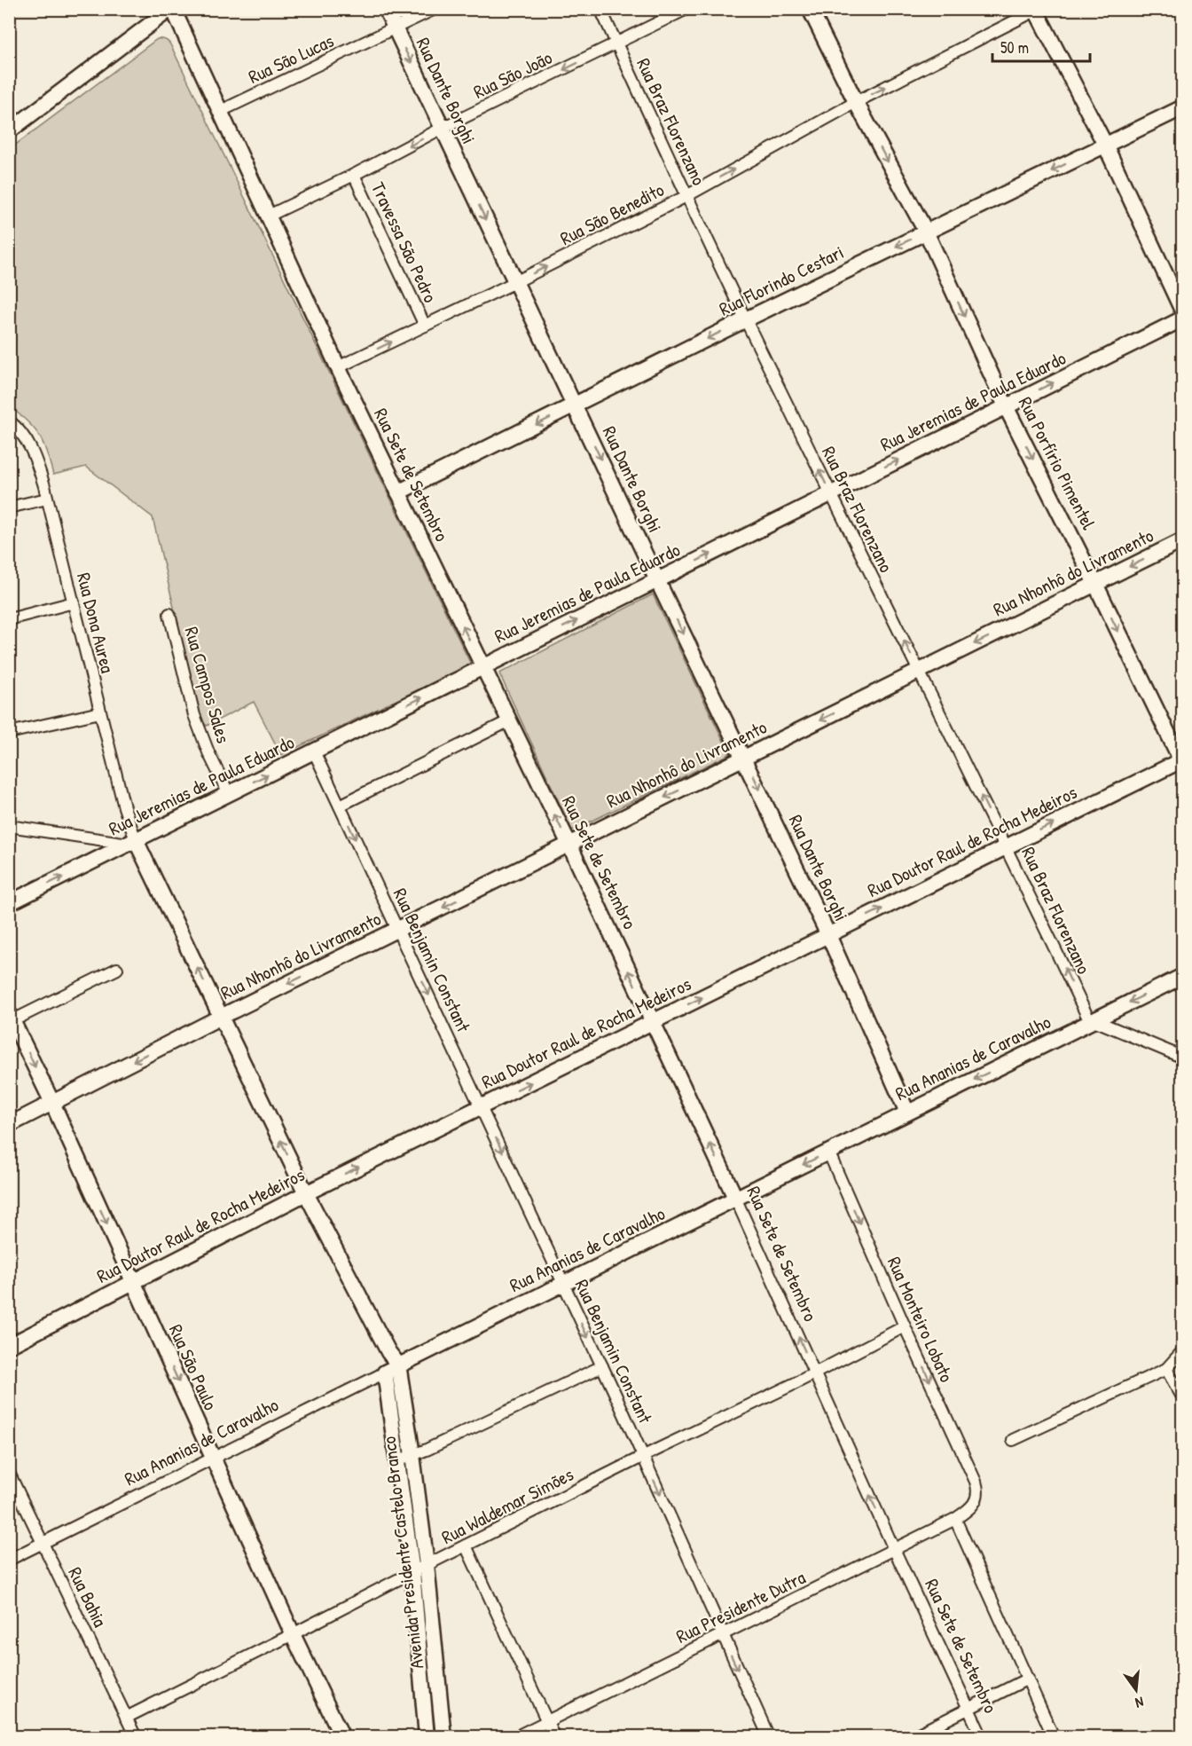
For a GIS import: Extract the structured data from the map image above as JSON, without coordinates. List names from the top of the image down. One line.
{"streets":{"street":["Rua São Lucas","Rua São João","Rua Dante Borghi","Rua Braz Florenzano","Rua São Benedito","Travessa São Pedro","Rua Florindo Cestari","Rua Jeremias de Paula Eduardo","Rua Porfírio Pimentel","Rua Sete de Setembro","Rua Nhonhô do Livramento","Rua Dona Aurea","Rua Campos Sales","Rua Doutor Raul de Rocha Medeiros","Rua Benjamin Constant","Rua Ananias de Caravalho","Rua Monteiro Lobato","Rua São Paulo","Rua Waldemar Simões","Avenida Presidente Castelo Branco","Rua Bahia","Rua Presidente Dutra"]},"crossings":[["Rua São Lucas","Rua Dante Borghi"],["Rua São Lucas","Rua Sete de Setembro"],["Rua São João","Rua Dante Borghi"],["Rua São João","Rua Braz Florenzano"],["Rua São João","Travessa São Pedro"],["Rua São João","Rua Sete de Setembro"],["Rua Dante Borghi","Rua São Benedito"],["Rua Dante Borghi","Rua Florindo Cestari"],["Rua Dante Borghi","Rua Jeremias de Paula Eduardo"],["Rua Dante Borghi","Rua Nhonhô do Livramento"],["Rua Dante Borghi","Rua Doutor Raul de Rocha Medeiros"],["Rua Dante Borghi","Rua Ananias de Caravalho"],["Rua Braz Florenzano","Rua São Benedito"],["Rua Braz Florenzano","Rua Florindo Cestari"],["Rua Braz Florenzano","Rua Jeremias de Paula Eduardo"],["Rua Braz Florenzano","Rua Nhonhô do Livramento"],["Rua Braz Florenzano","Rua Doutor Raul de Rocha Medeiros"],["Rua Braz Florenzano","Rua Ananias de Caravalho"],["Rua São Benedito","Travessa São Pedro"],["Rua São Benedito","Rua Porfírio Pimentel"],["Rua São Benedito","Rua Sete de Setembro"],["Rua Florindo Cestari","Rua Porfírio Pimentel"],["Rua Florindo Cestari","Rua Sete de Setembro"],["Rua Jeremias de Paula Eduardo","Rua Porfírio Pimentel"],["Rua Jeremias de Paula Eduardo","Rua Sete de Setembro"],["Rua Jeremias de Paula Eduardo","Rua Dona Aurea"],["Rua Jeremias de Paula Eduardo","Rua Campos Sales"],["Rua Jeremias de Paula Eduardo","Rua Benjamin Constant"],["Rua Porfírio Pimentel","Rua Nhonhô do Livramento"],["Rua Porfírio Pimentel","Rua Doutor Raul de Rocha Medeiros"],["Rua Sete de Setembro","Rua Nhonhô do Livramento"],["Rua Sete de Setembro","Rua Doutor Raul de Rocha Medeiros"],["Rua Sete de Setembro","Rua Ananias de Caravalho"],["Rua Sete de Setembro","Rua Waldemar Simões"],["Rua Sete de Setembro","Rua Presidente Dutra"],["Rua Nhonhô do Livramento","Rua Benjamin Constant"],["Rua Nhonhô do Livramento","Rua São Paulo"],["Rua Doutor Raul de Rocha Medeiros","Rua Benjamin Constant"],["Rua Doutor Raul de Rocha Medeiros","Rua São Paulo"],["Rua Benjamin Constant","Rua Ananias de Caravalho"],["Rua Benjamin Constant","Rua Waldemar Simões"],["Rua Benjamin Constant","Rua Presidente Dutra"],["Rua Ananias de Caravalho","Rua Monteiro Lobato"],["Rua Ananias de Caravalho","Rua São Paulo"],["Rua Ananias de Caravalho","Avenida Presidente Castelo Branco"],["Rua Ananias de Caravalho","Rua Bahia"],["Rua Monteiro Lobato","Rua Waldemar Simões"],["Rua Monteiro Lobato","Rua Presidente Dutra"],["Rua São Paulo","Rua Waldemar Simões"],["Rua Waldemar Simões","Avenida Presidente Castelo Branco"],["Rua Waldemar Simões","Rua Bahia"]],"one_way":["Rua São João","Rua Dante Borghi","Rua Braz Florenzano","Rua São Benedito","Rua Florindo Cestari","Rua Jeremias de Paula Eduardo","Rua Porfírio Pimentel","Rua Sete de Setembro","Rua Nhonhô do Livramento","Rua Doutor Raul de Rocha Medeiros","Rua Benjamin Constant","Rua Monteiro Lobato","Rua São Paulo"],"scale_bar":"50 m","north":"bottom"}
